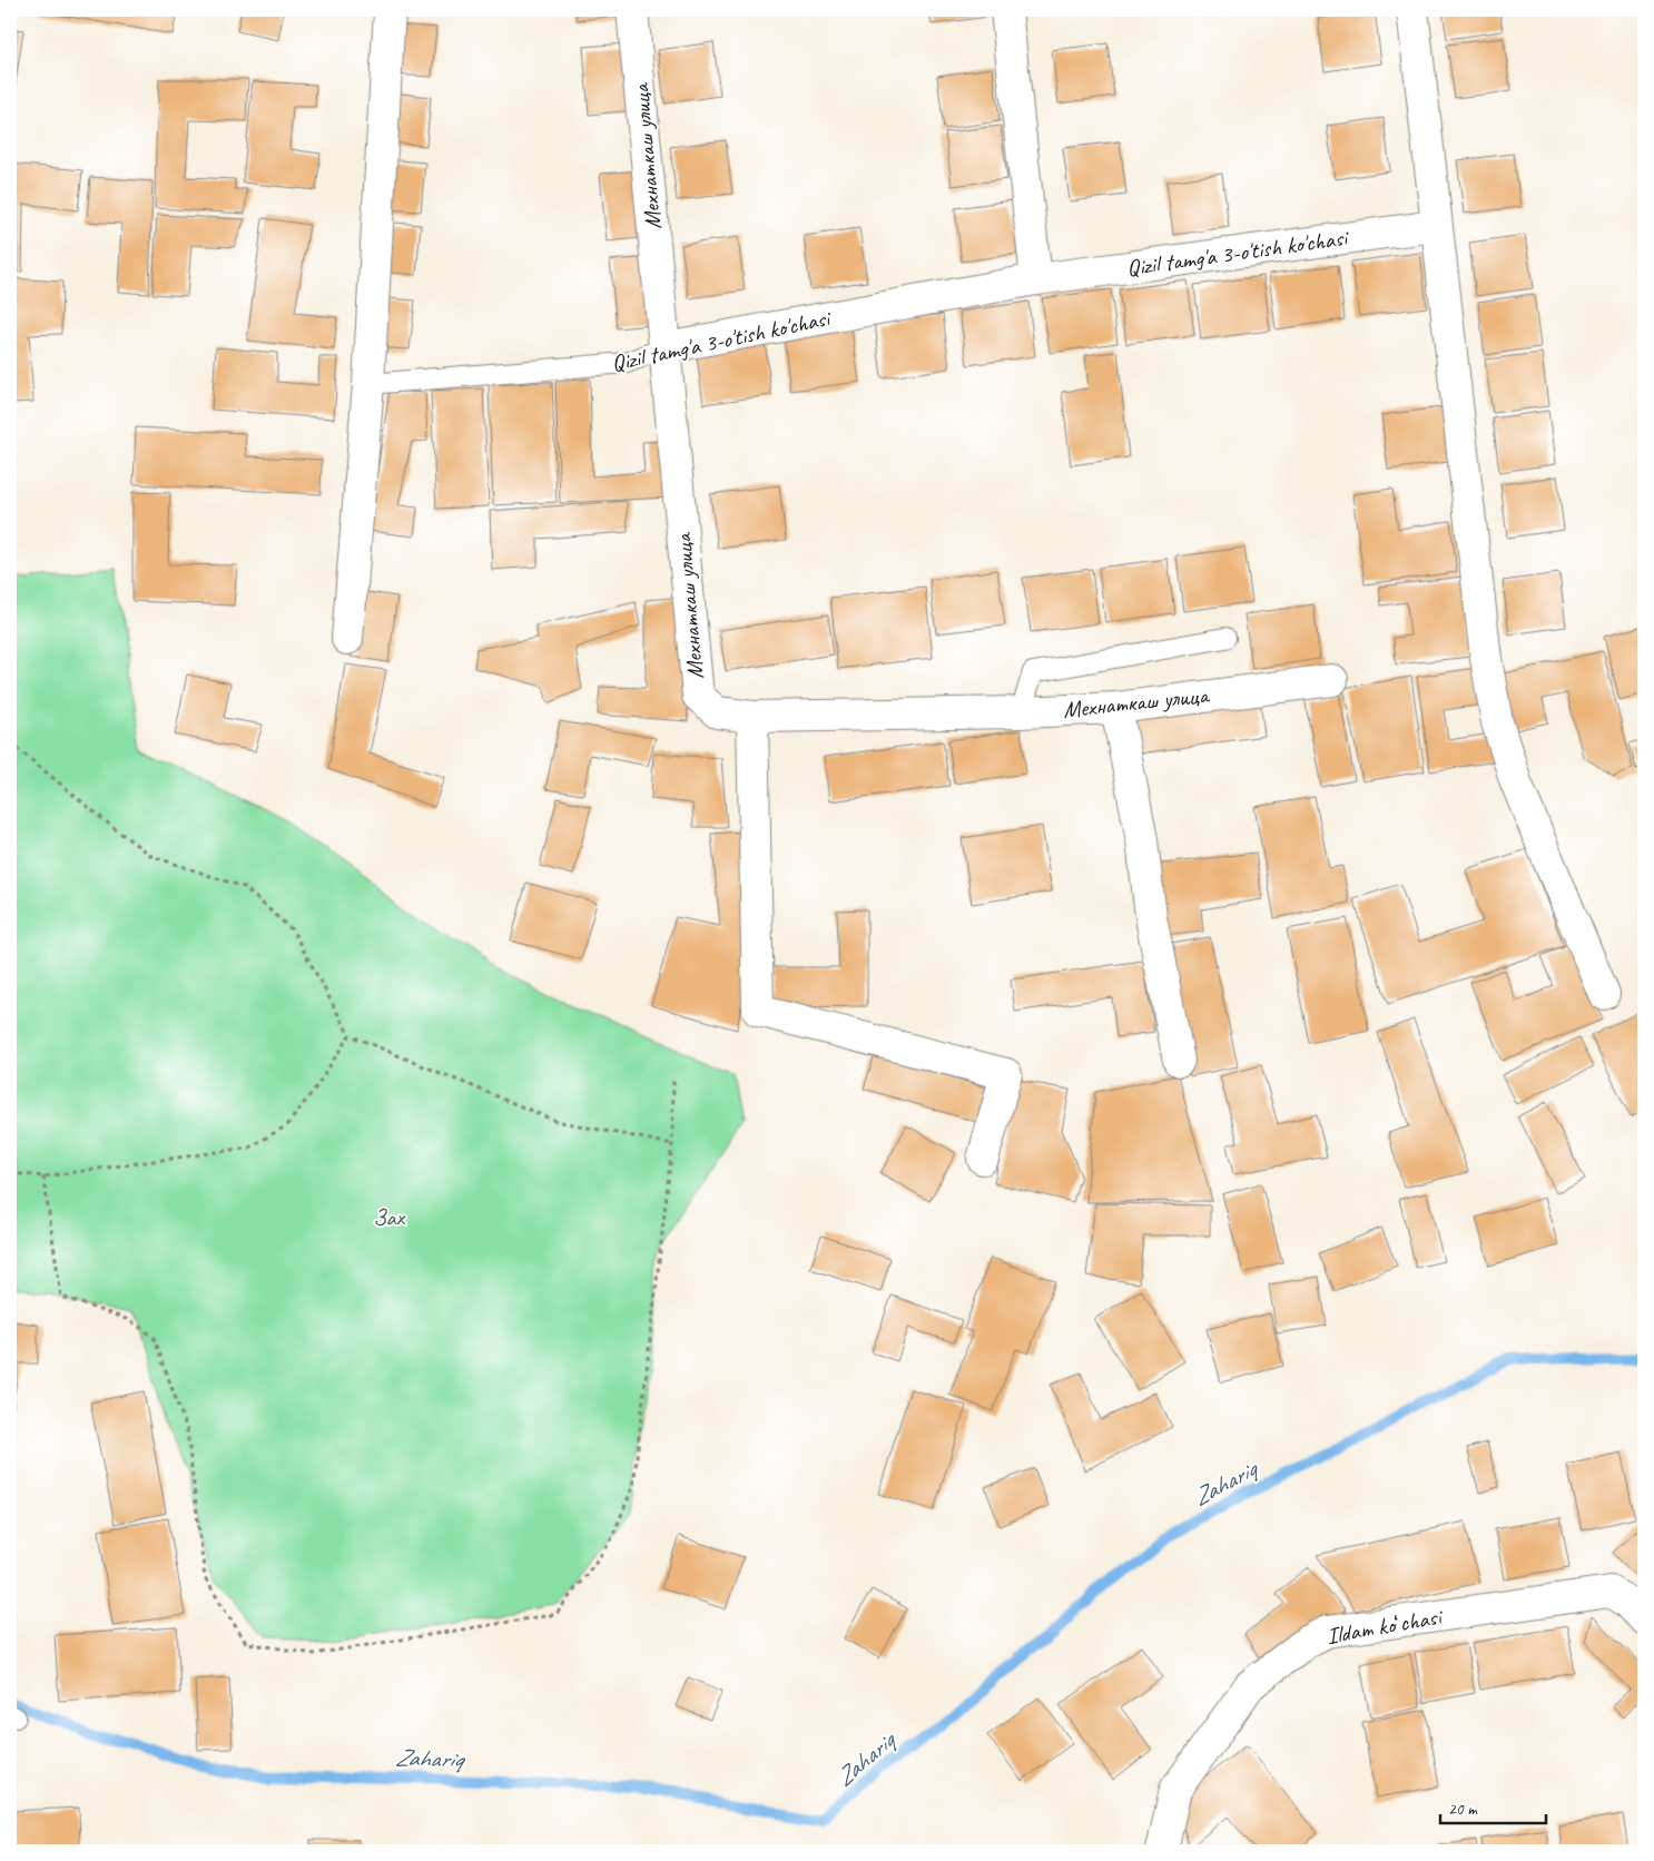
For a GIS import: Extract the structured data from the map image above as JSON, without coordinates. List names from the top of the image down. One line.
{"streets":{"street":["Мехнаткаш улица","Qizil tamg'a 3-o'tish ko'chasi","Ildam koʻchasi"]},"crossings":[["Мехнаткаш улица","Qizil tamg'a 3-o'tish ko'chasi"]],"water":["Zahariq"],"parks":["Зах"],"scale_bar":"20 m"}
